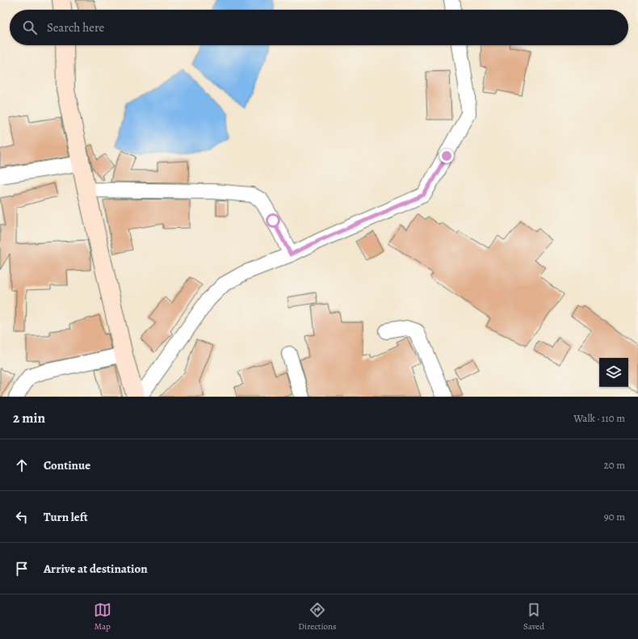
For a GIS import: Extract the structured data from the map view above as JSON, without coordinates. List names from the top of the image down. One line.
{"page":{"search":"Search here","heading":["2 min","Walk · 110 m"],"list":[["Continue","20 m"],["Turn left","90 m"],"Arrive at destination"],"nav":["Map","Directions","Saved"]}}
